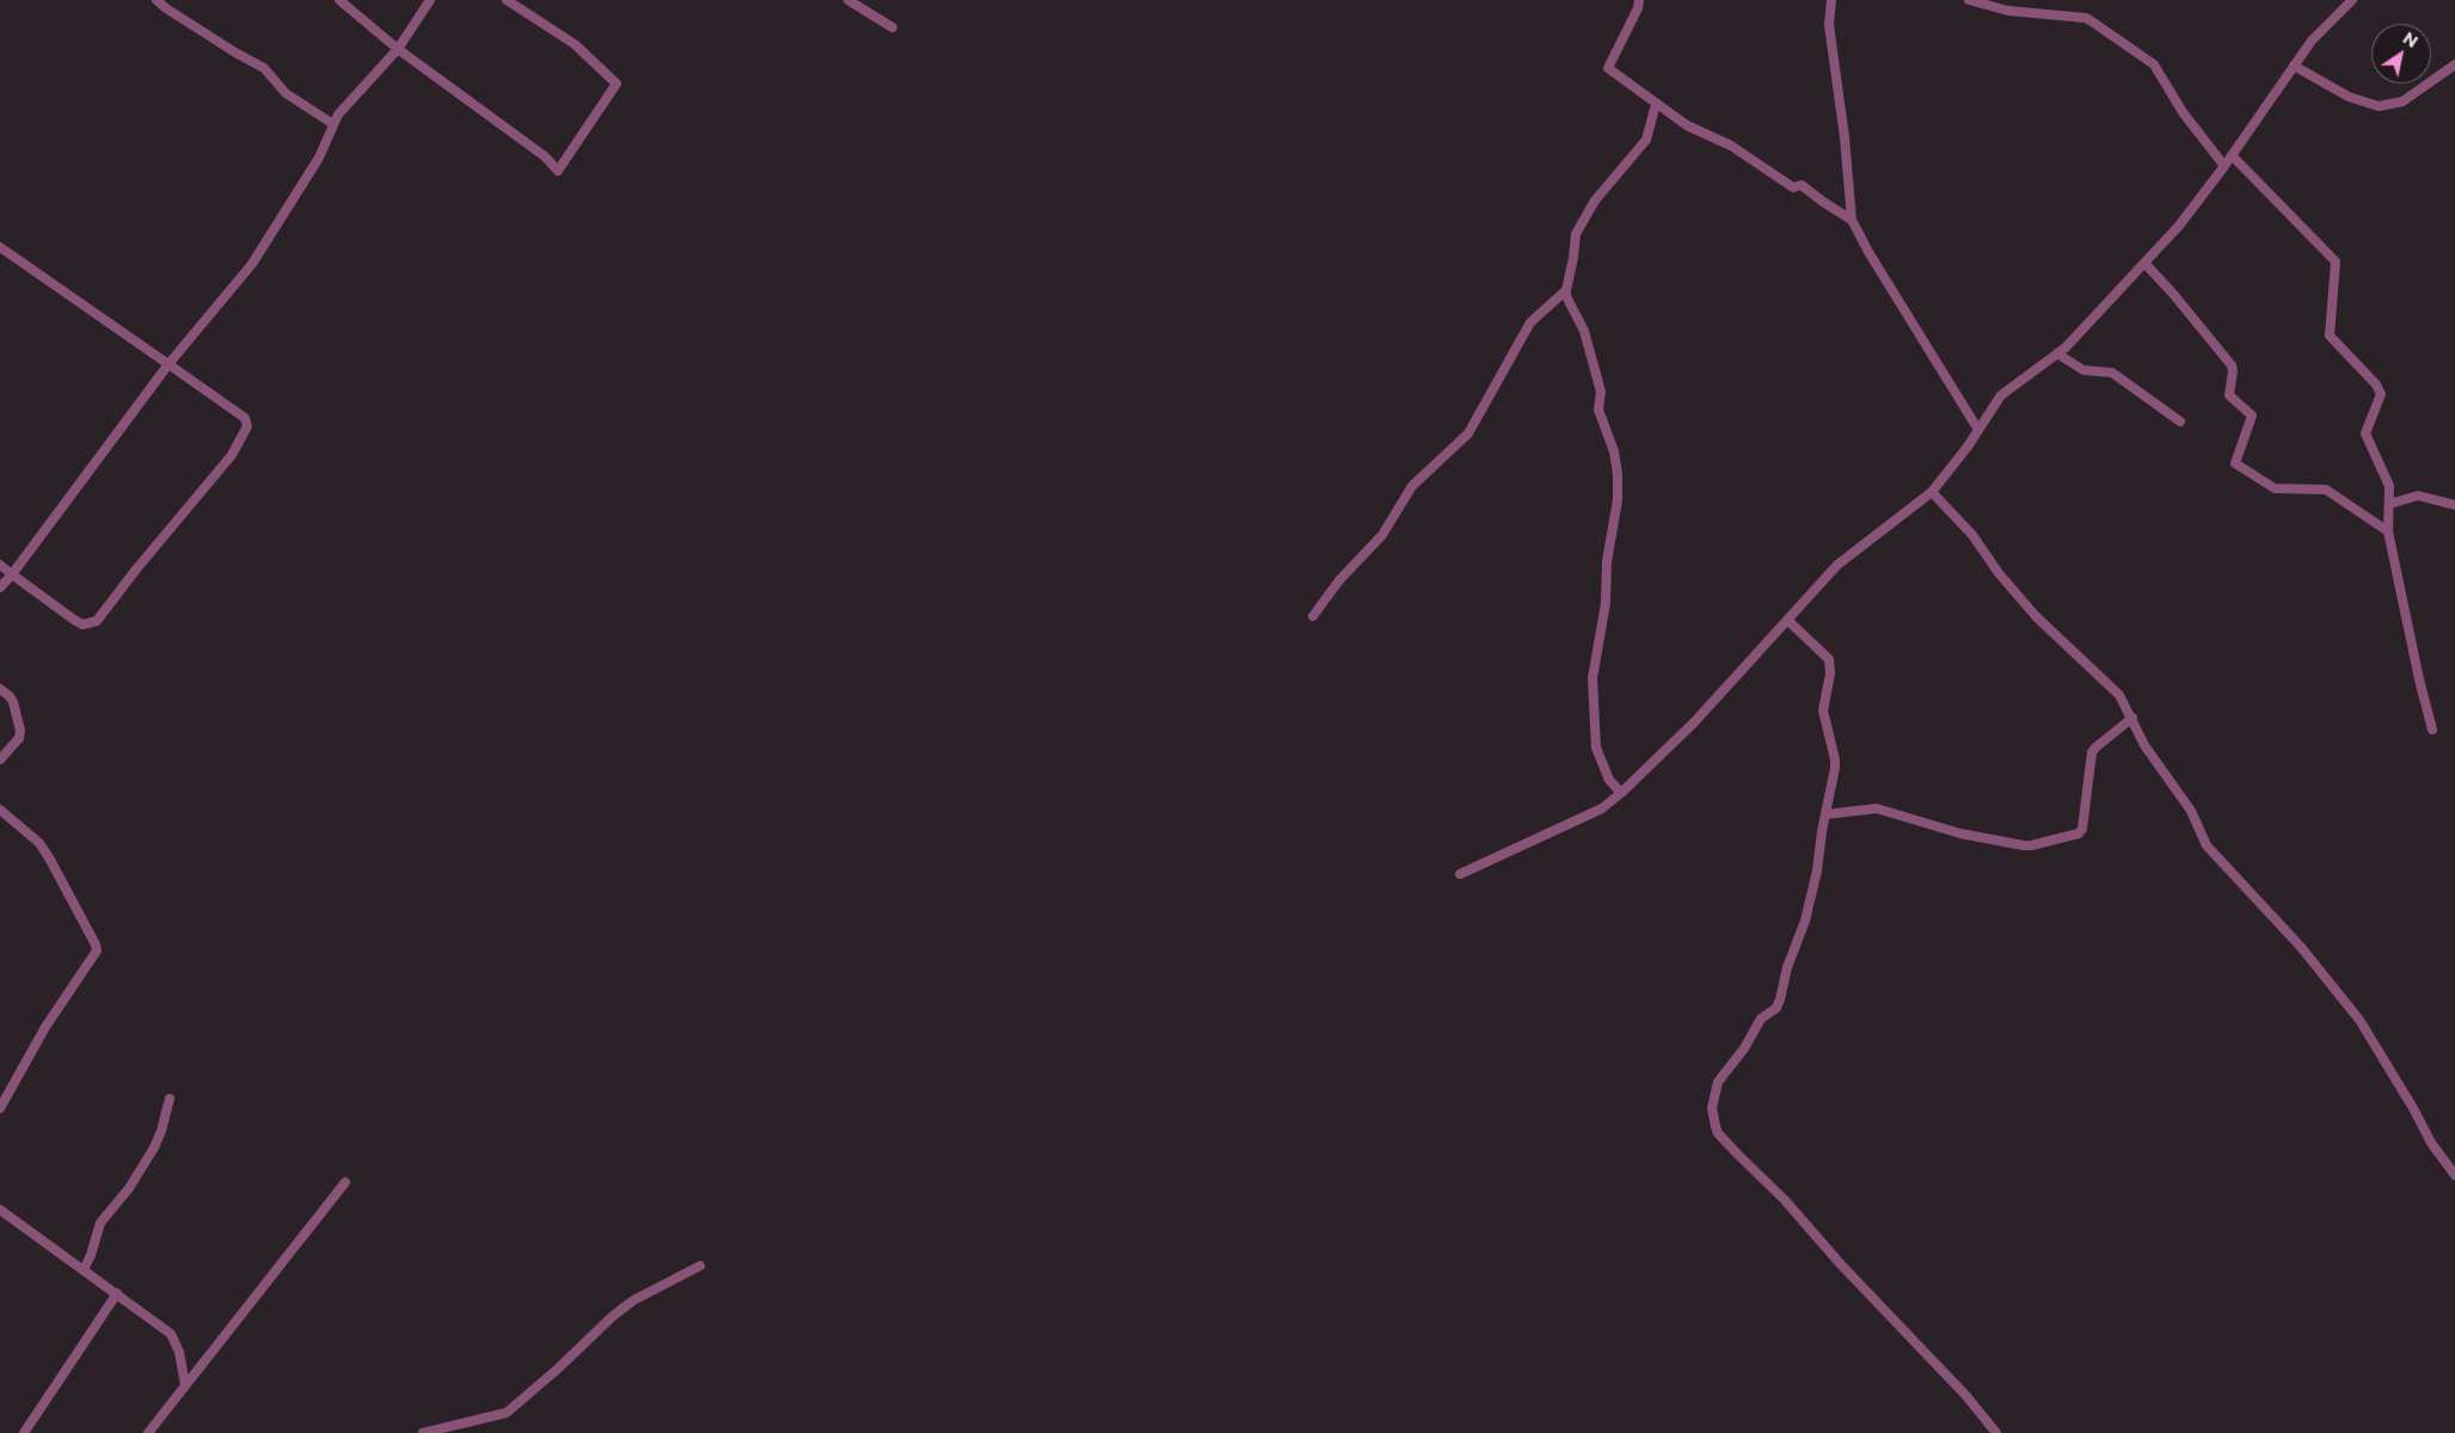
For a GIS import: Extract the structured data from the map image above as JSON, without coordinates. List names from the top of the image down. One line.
{"north":"top right"}
